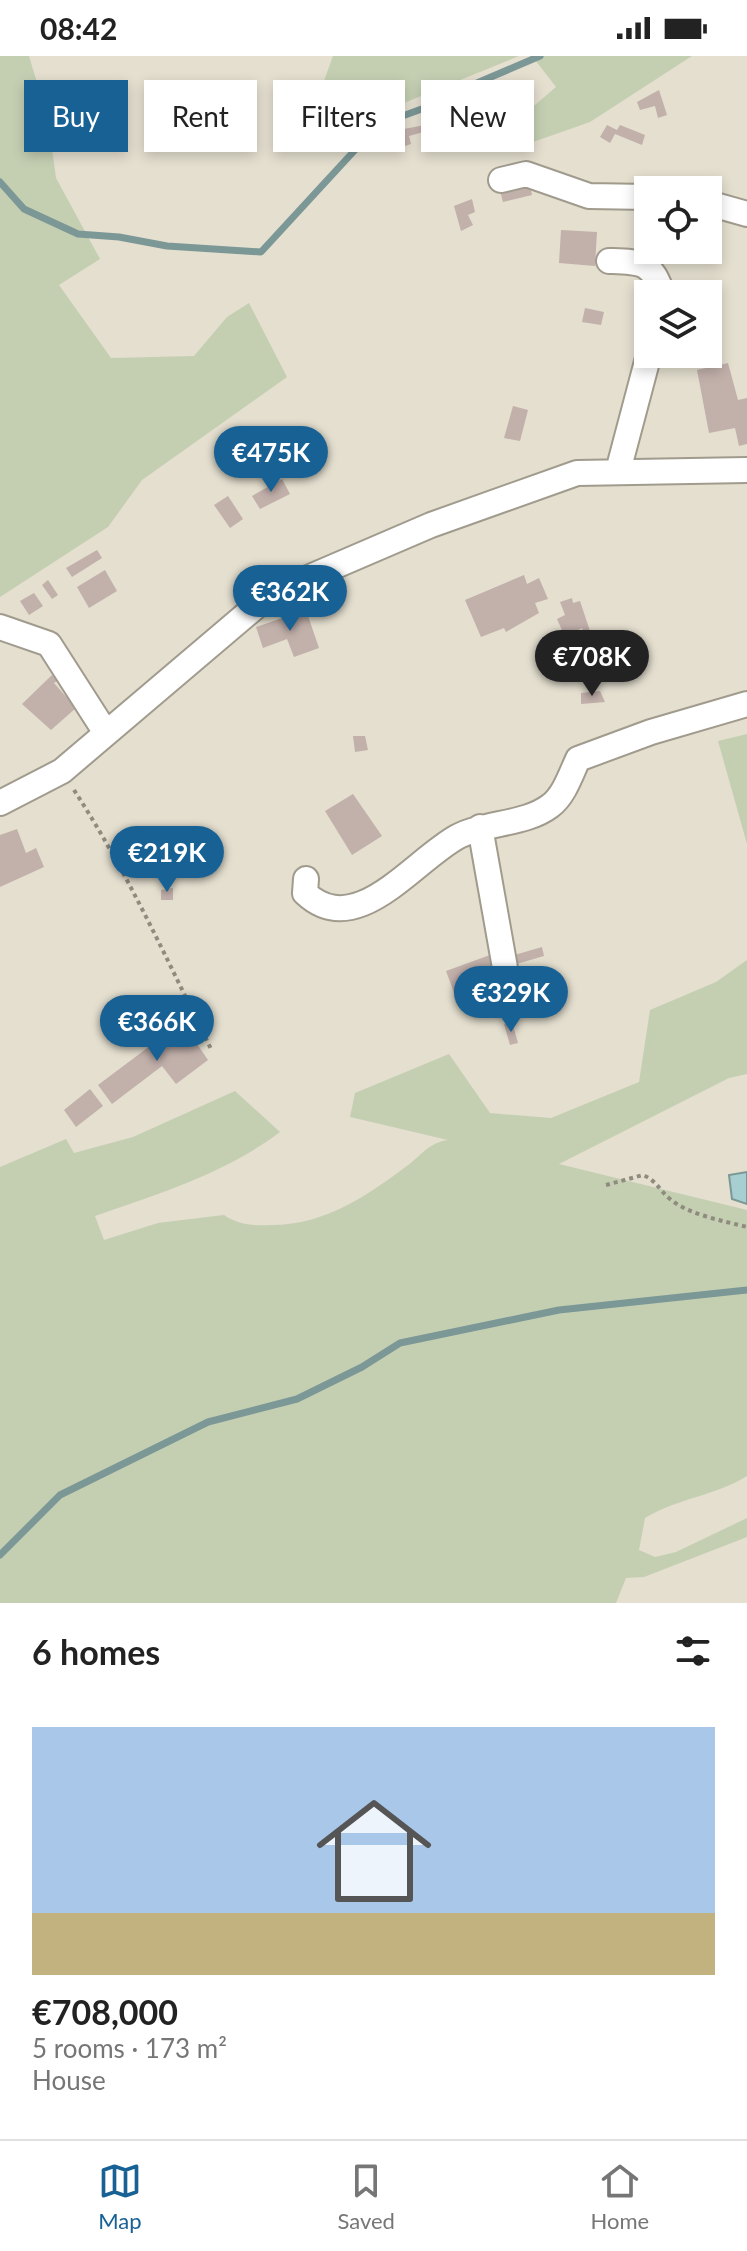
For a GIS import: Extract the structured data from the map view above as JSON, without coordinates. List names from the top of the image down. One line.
{"page":{"status":"08:42","chip":["Buy","Rent","Filters","New"],"price":["€475K","€362K","€708K","€219K","€329K","€366K"],"heading":"6 homes","list":[{"name":"€708,000","note":"5 rooms · 173 m² · House"}],"tabs":["Map","Saved","Home"]}}
